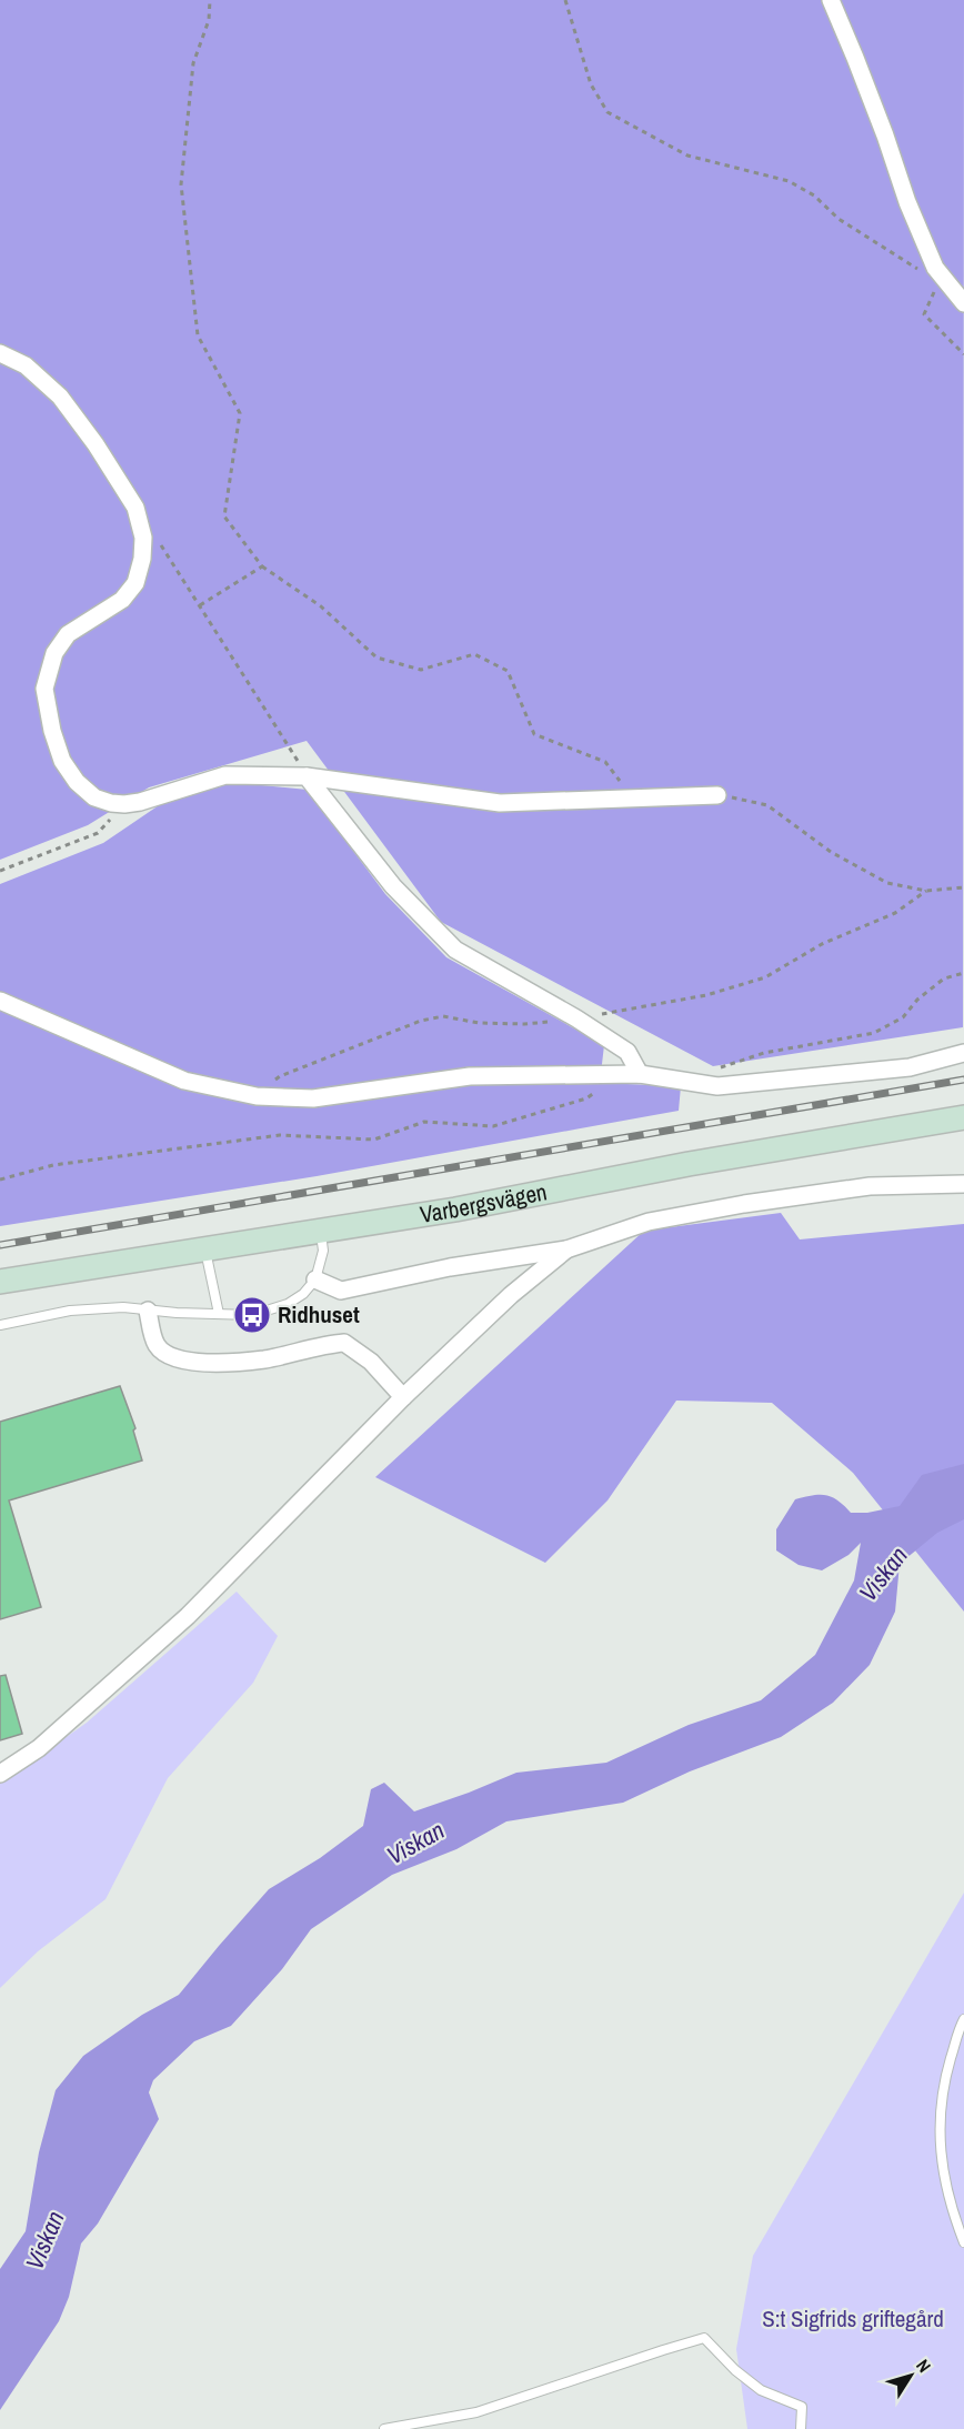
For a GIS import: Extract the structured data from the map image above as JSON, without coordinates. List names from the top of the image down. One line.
{"streets":{"main road":["Varbergsvägen"]},"water":["Viskan"],"parks":["S:t Sigfrids griftegård"],"places":{"bus stop":["Ridhuset"]},"north":"top right"}
